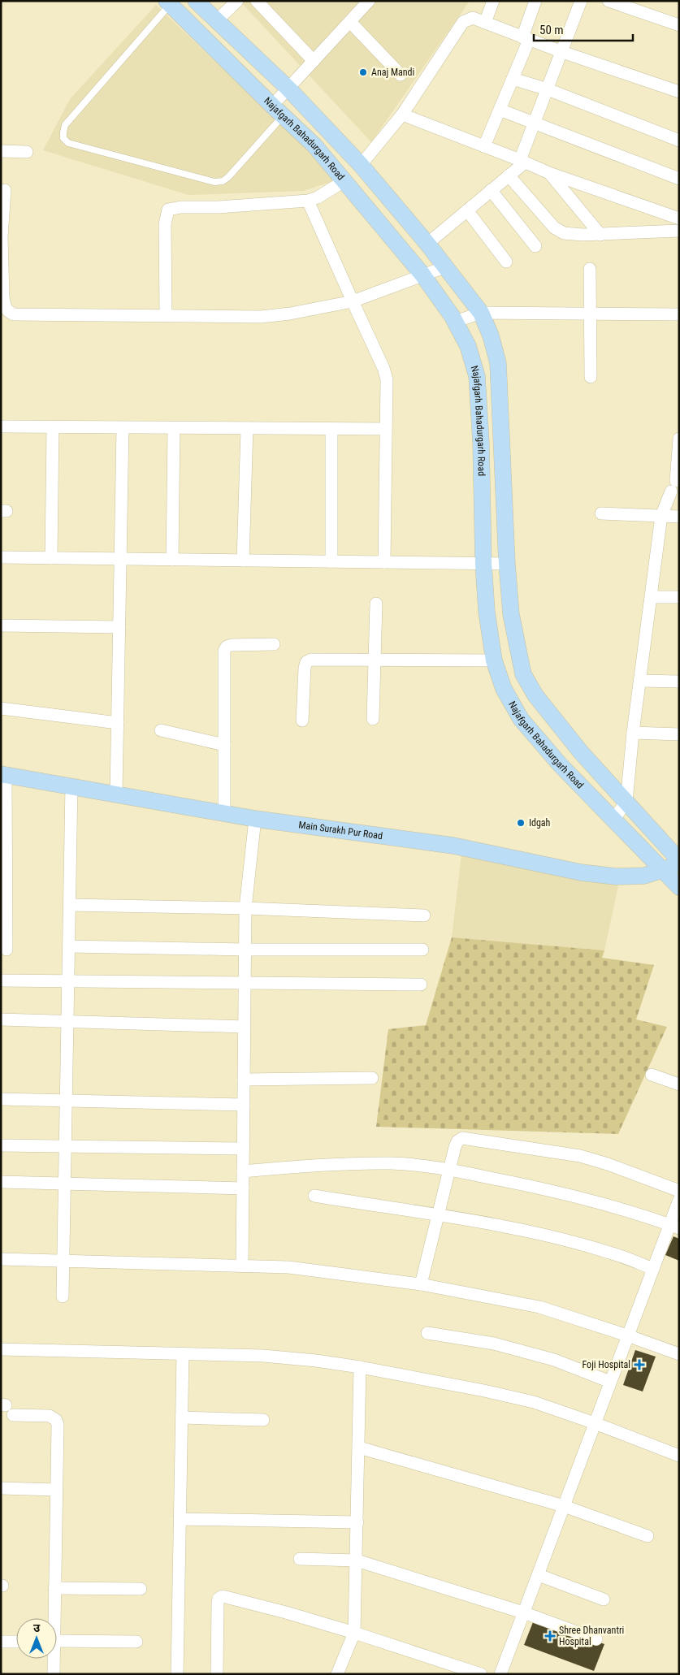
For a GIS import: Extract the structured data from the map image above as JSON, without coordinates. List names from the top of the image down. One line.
{"streets":{"main road":["Najafgarh Bahadurgarh Road","Main Surakh Pur Road"]},"crossings":[["Najafgarh Bahadurgarh Road","Main Surakh Pur Road"]],"places":{"other":["Anaj Mandi","Idgah"],"health":["Foji Hospital","Shree Dhanvantri Hospital"]},"scale_bar":"50 m","north":"top"}
